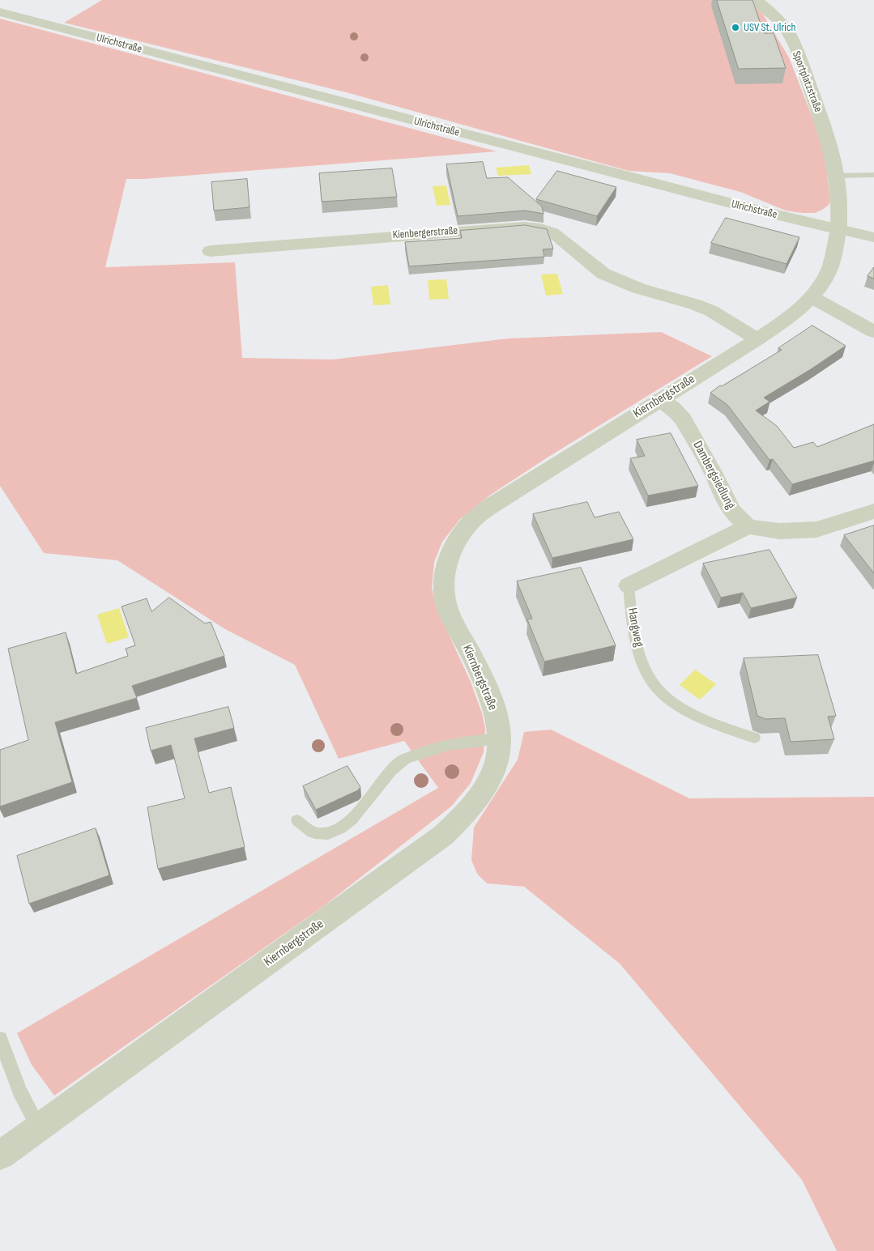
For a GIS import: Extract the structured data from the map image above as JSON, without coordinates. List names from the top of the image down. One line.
{"streets":{"street":["Ulrichstraße","Sportplatzstraße","Kienbergerstraße","Kiernbergstraße","Dambergsiedlung","Hangweg"]},"crossings":[["Ulrichstraße","Sportplatzstraße"],["Ulrichstraße","Kiernbergstraße"],["Sportplatzstraße","Kiernbergstraße"],["Kienbergerstraße","Kiernbergstraße"],["Kiernbergstraße","Dambergsiedlung"],["Dambergsiedlung","Hangweg"]],"places":["USV St. Ulrich"]}
